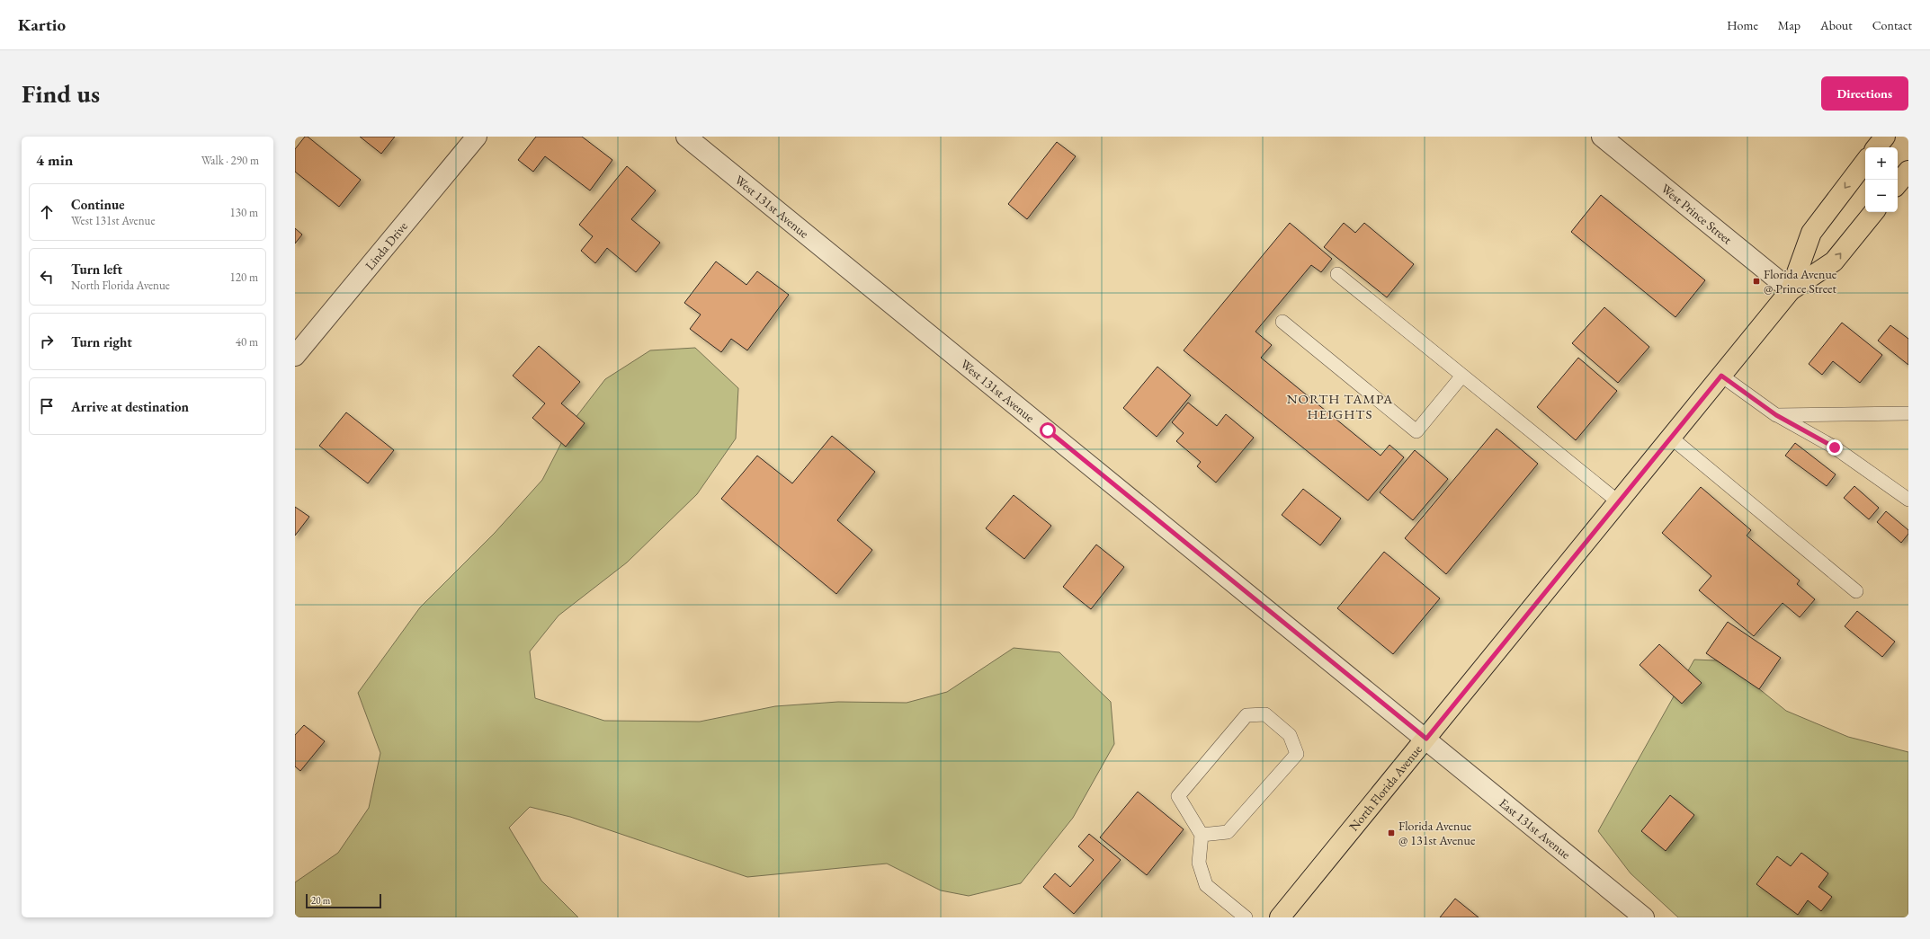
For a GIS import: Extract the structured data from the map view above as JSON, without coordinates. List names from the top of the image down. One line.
{"streets":{"main road":["North Florida Avenue"],"street":["West 131st Avenue","West Prince Street","Linda Drive","East 131st Avenue"]},"crossings":[["West 131st Avenue","North Florida Avenue"],["West 131st Avenue","East 131st Avenue"],["West Prince Street","North Florida Avenue"],["North Florida Avenue","East 131st Avenue"]],"districts":["NORTH TAMPA HEIGHTS"],"places":{"transit":["Florida Avenue @ Prince Street","Florida Avenue @ 131st Avenue"]},"scale_bar":"20 m","page":{"header":"Kartio","nav":["Home","Map","About","Contact"],"buttons":"Directions","title":"Find us","heading":["4 min","Walk · 290 m"],"map_buttons":["+","−"],"list":[["Continue","West 131st Avenue","130 m"],["Turn left","North Florida Avenue","120 m"],["Turn right","40 m"],"Arrive at destination"],"scale":"20 m"}}
